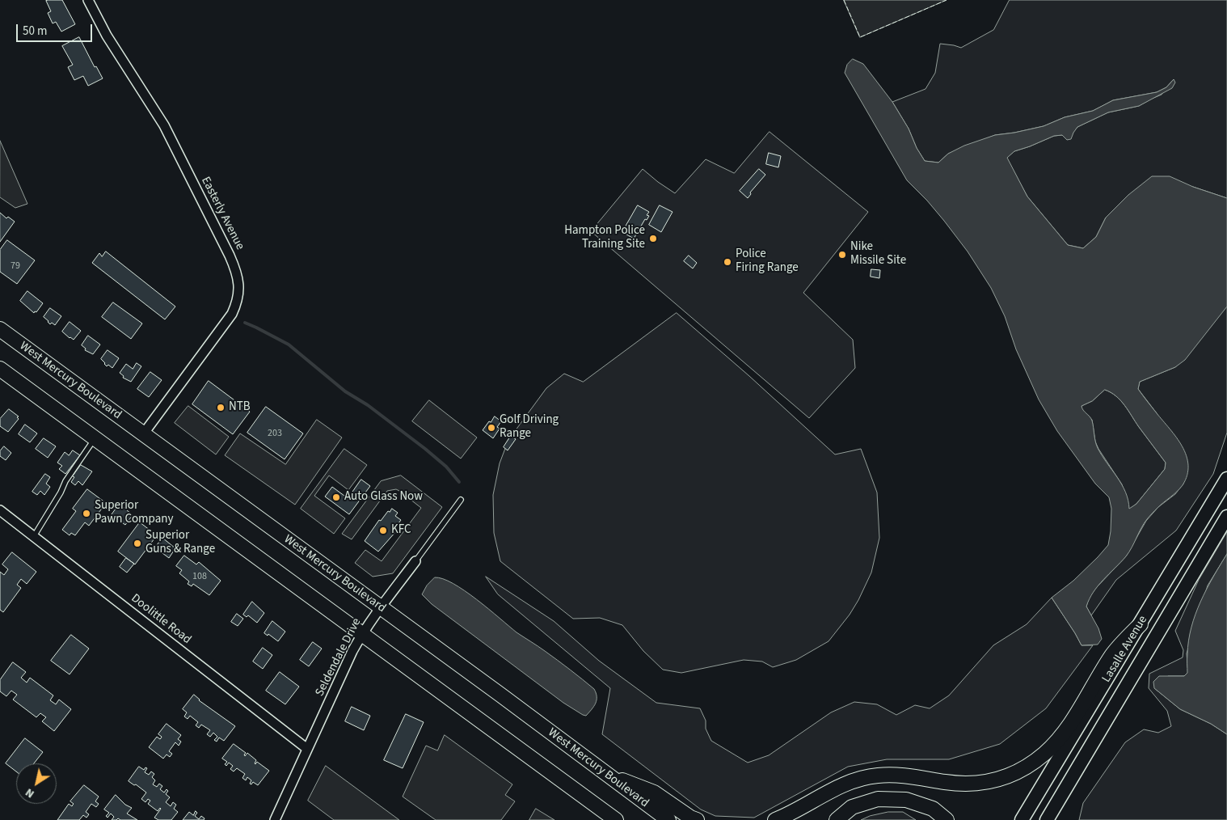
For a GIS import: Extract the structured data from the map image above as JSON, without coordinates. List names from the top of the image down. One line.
{"streets":{"main road":["West Mercury Boulevard","Lasalle Avenue"],"street":["Easterly Avenue","Doolittle Road","Seldendale Drive"]},"crossings":[["Easterly Avenue","West Mercury Boulevard"],["West Mercury Boulevard","Seldendale Drive"],["Doolittle Road","Seldendale Drive"]],"places":["Hampton Police Training Site","Nike Missile Site","Police Firing Range","NTB","Golf Driving Range","Auto Glass Now","Superior Pawn Company","KFC","Superior Guns & Range"],"house_numbers":["79","203","108"],"scale_bar":"50 m","north":"bottom left"}
